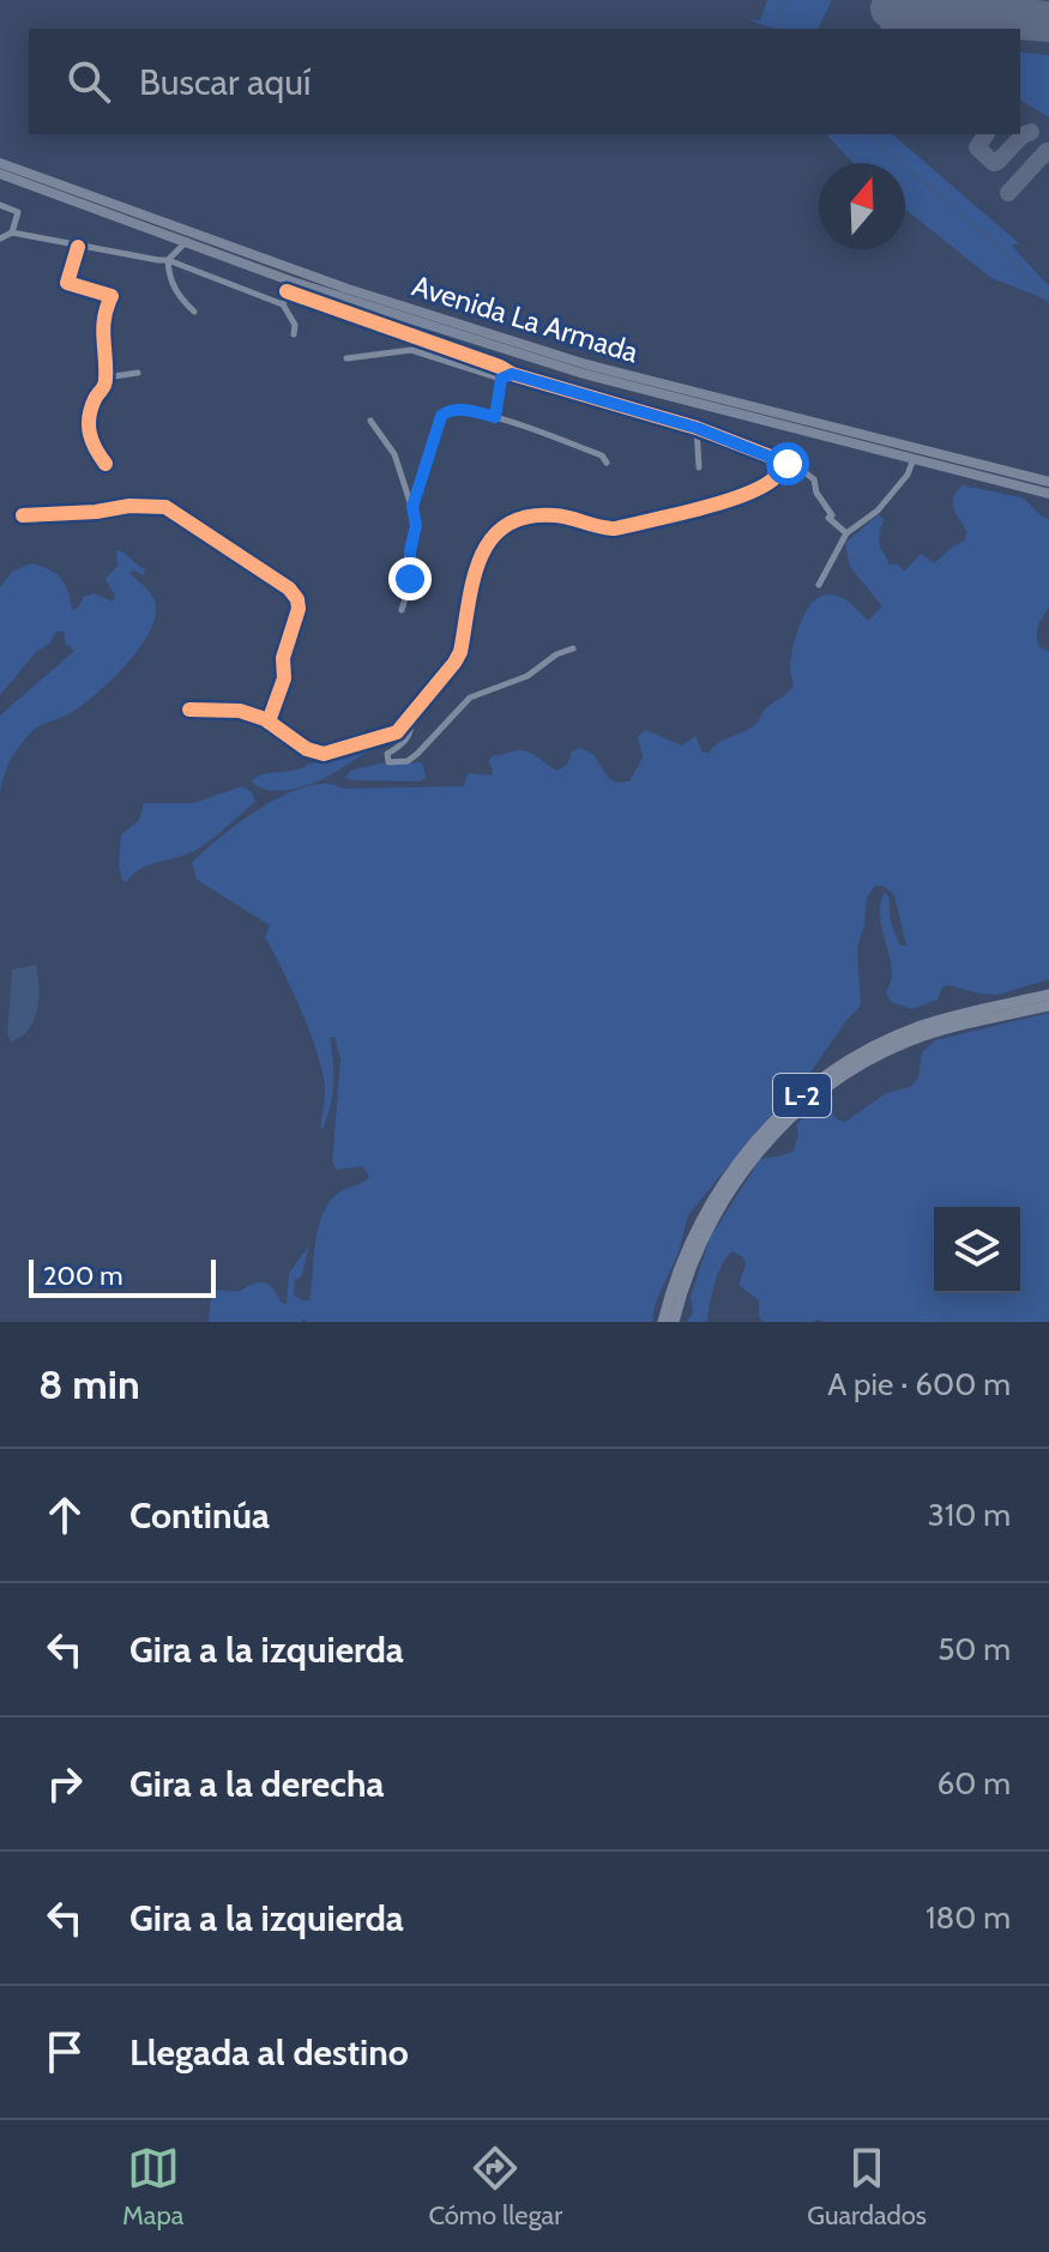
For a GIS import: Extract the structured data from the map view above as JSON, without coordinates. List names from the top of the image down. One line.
{"streets":{"highway":["L-2"],"main road":["Avenida La Armada"]},"scale_bar":"200 m","north":"top","page":{"search":"Buscar aquí","scale":"200 m","heading":["8 min","A pie · 600 m"],"list":[["Continúa","310 m"],["Gira a la izquierda","50 m"],["Gira a la derecha","60 m"],["Gira a la izquierda","180 m"],"Llegada al destino"],"nav":["Mapa","Cómo llegar","Guardados"]}}
